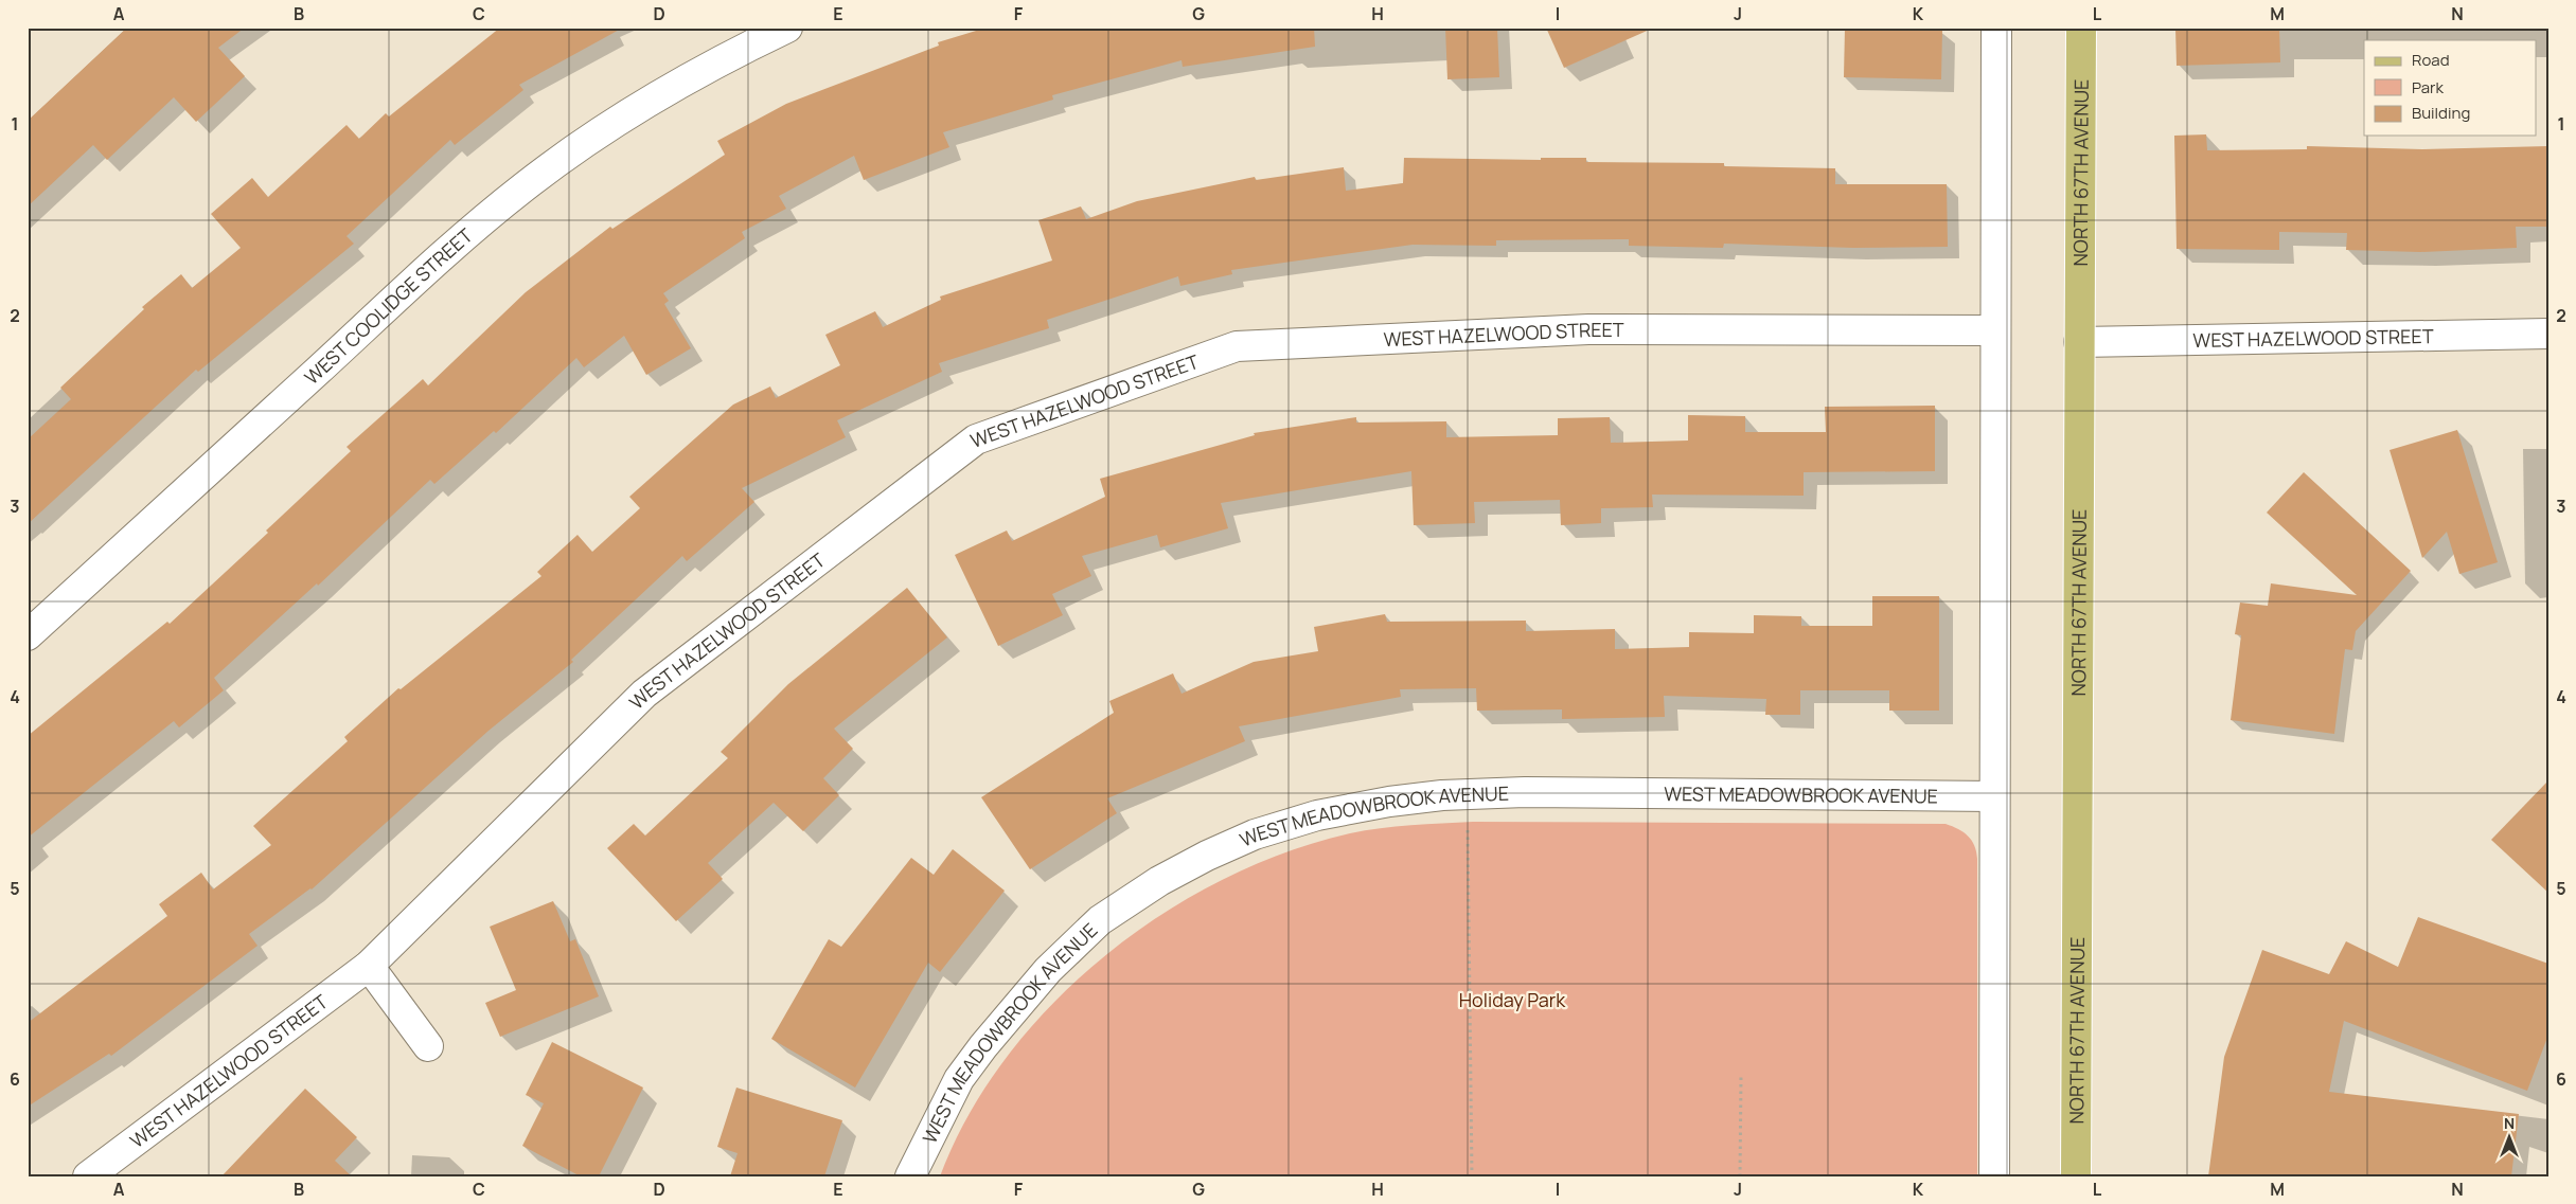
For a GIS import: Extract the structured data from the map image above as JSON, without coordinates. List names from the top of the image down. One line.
{"streets":{"main road":["NORTH 67TH AVENUE"],"street":["WEST COOLIDGE STREET","WEST HAZELWOOD STREET","WEST MEADOWBROOK AVENUE"]},"crossings":[["NORTH 67TH AVENUE","WEST HAZELWOOD STREET"]],"parks":["Holiday Park"],"legend":["Road","Park","Building"],"north":"top","grid":{"columns":["A","B","C","D","E","F","G","H","I","J","K","L","M","N"],"rows":["1","2","3","4","5","6"]}}
